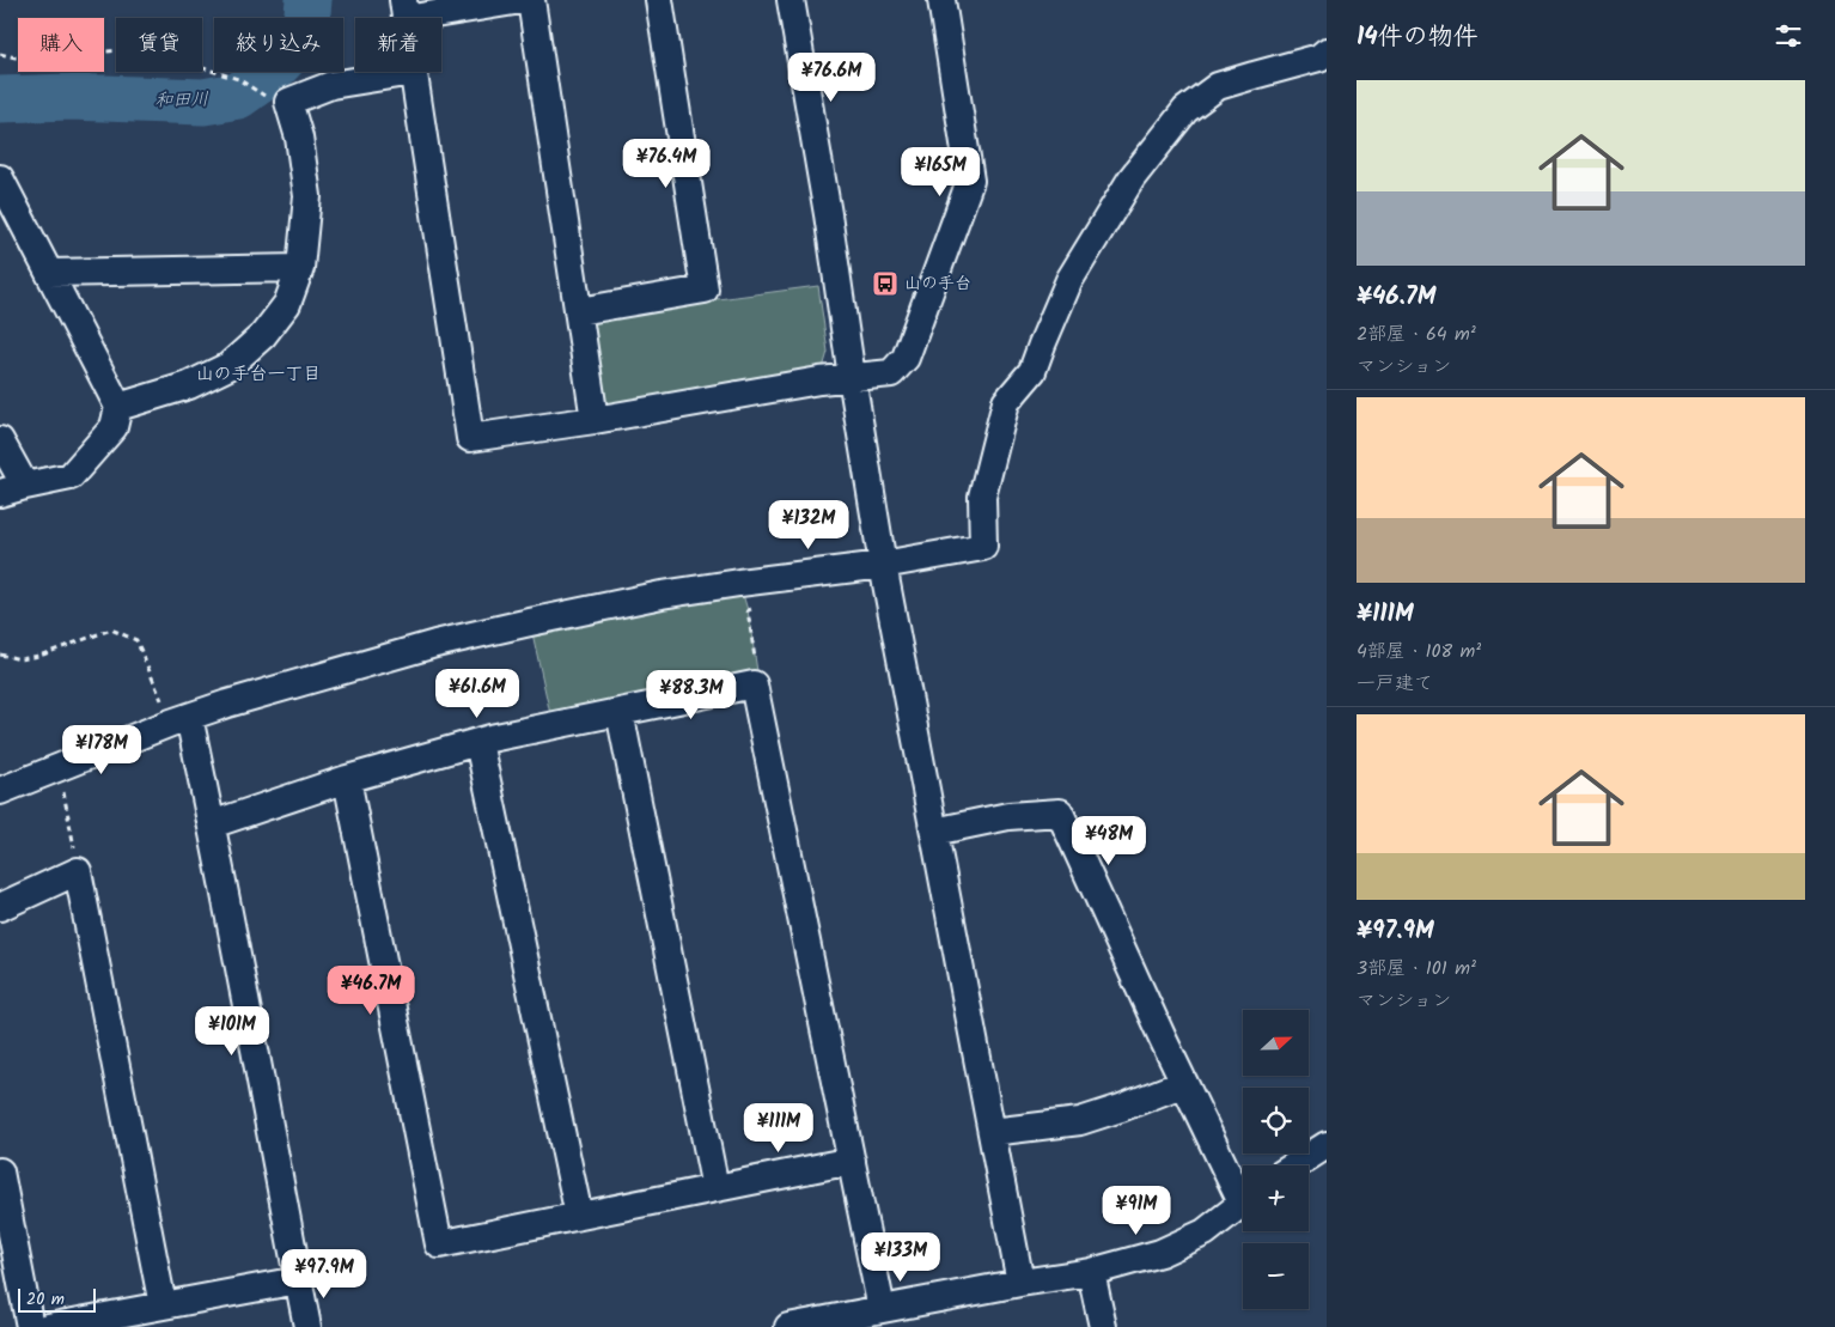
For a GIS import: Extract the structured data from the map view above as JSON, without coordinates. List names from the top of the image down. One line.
{"districts":["山の手台一丁目"],"water":["和田川"],"places":{"bus stop":["山の手台"]},"scale_bar":"20 m","north":"right","page":{"heading":"14件の物件","chip":["購入","賃貸","絞り込み","新着"],"price":["¥76.6M","¥76.4M","¥165M","¥132M","¥61.6M","¥88.3M","¥178M","¥48M","¥46.7M","¥101M","¥111M","¥91M","¥133M","¥97.9M"],"list":[{"name":"¥46.7M","note":"2部屋 · 64 m² · マンション"},{"name":"¥111M","note":"4部屋 · 108 m² · 一戸建て"},{"name":"¥97.9M","note":"3部屋 · 101 m² · マンション"}],"map_buttons":["+","−"],"scale":"20 m"}}
